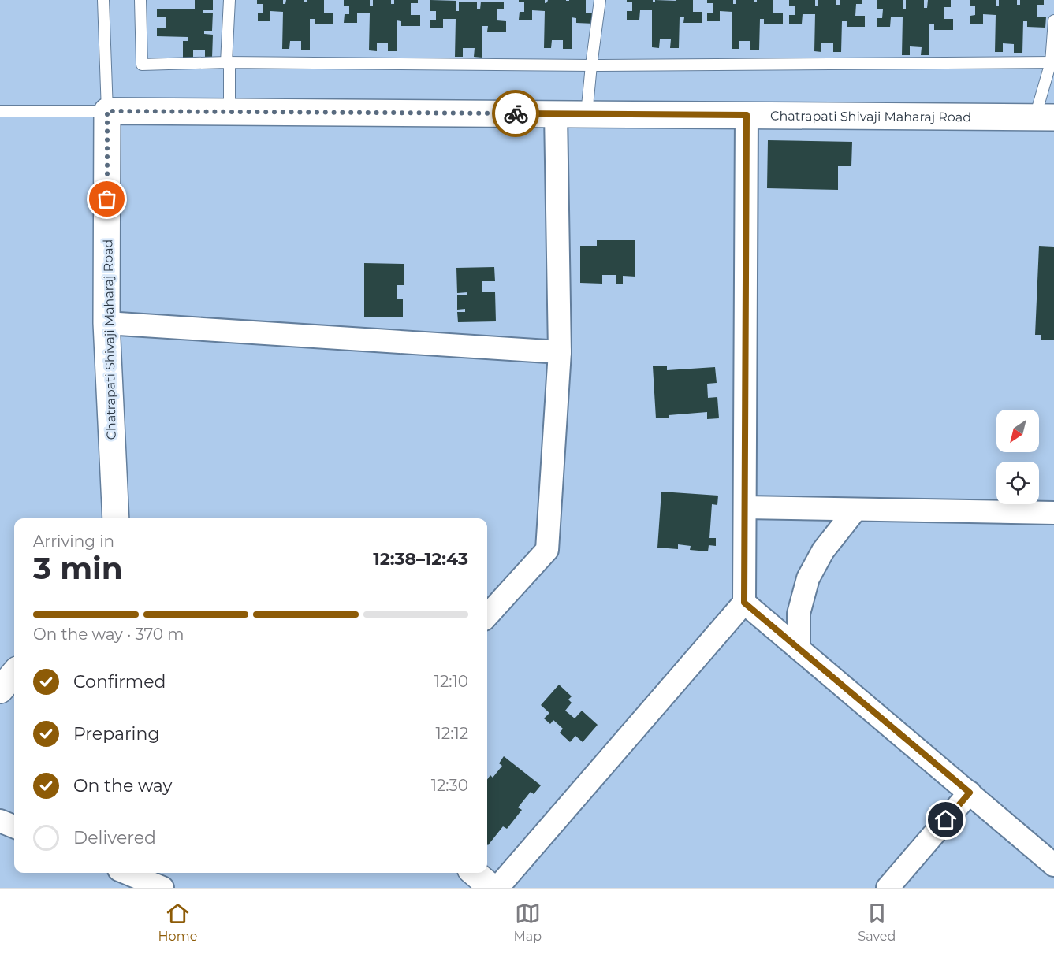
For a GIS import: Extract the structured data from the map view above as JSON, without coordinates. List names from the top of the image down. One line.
{"streets":{"street":["Chatrapati Shivaji Maharaj Road"]},"north":"bottom left","page":{"heading":["3 min","Arriving in","12:38–12:43"],"bar":"On the way · 370 m","list":[["Confirmed","12:10"],["Preparing","12:12"],["On the way","12:30"],"Delivered"],"tabs":["Home","Map","Saved"]}}
